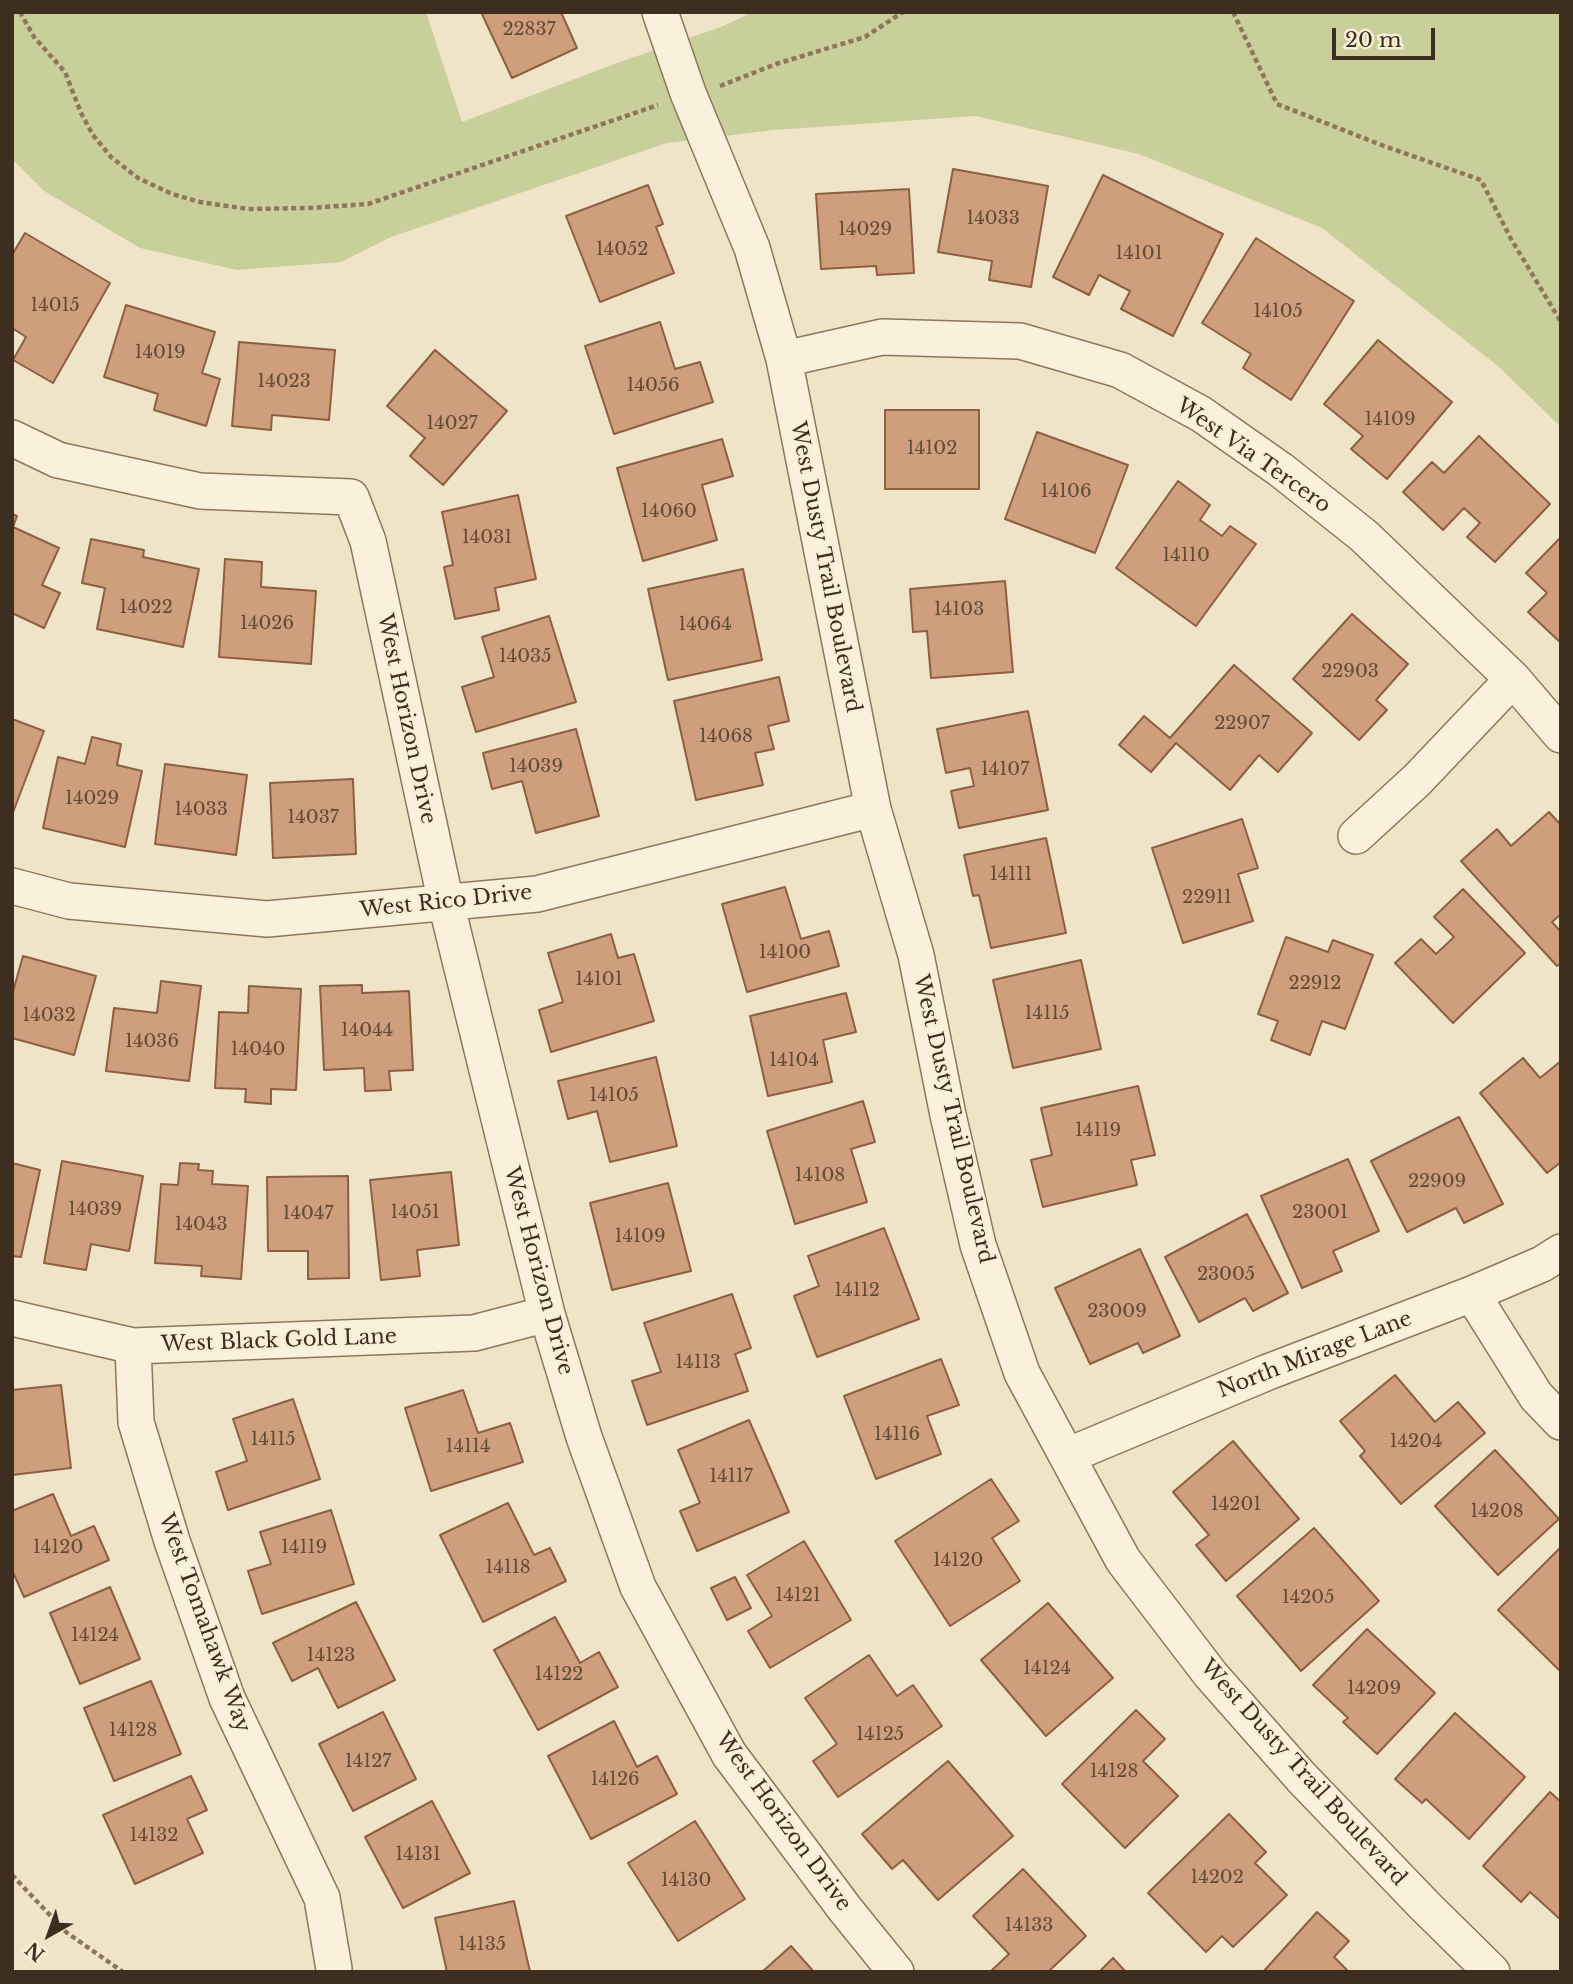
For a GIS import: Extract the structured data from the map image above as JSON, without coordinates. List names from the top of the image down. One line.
{"streets":{"street":["West Via Tercero","West Dusty Trail Boulevard","West Horizon Drive","West Rico Drive","West Black Gold Lane","North Mirage Lane","West Tomahawk Way"]},"crossings":[["West Via Tercero","West Dusty Trail Boulevard"],["West Dusty Trail Boulevard","West Rico Drive"],["West Dusty Trail Boulevard","North Mirage Lane"],["West Horizon Drive","West Rico Drive"],["West Horizon Drive","West Black Gold Lane"],["West Black Gold Lane","West Tomahawk Way"]],"house_numbers":["22837","14033","14029","14052","14101","14015","14105","14019","14023","14056","14109","14027","14102","14106","14060","14031","14110","14022","14103","14026","14064","14035","22903","22907","14068","14039","14107","14029","14033","14037","14111","22911","14100","14101","22912","14115","14032","14044","14036","14040","14104","14105","14119","14108","22909","14039","14051","23001","14047","14043","14109","23005","14112","23009","14113","14116","14115","14204","14114","14117","14201","14208","14120","14119","14120","14118","14121","14205","14124","14123","14124","14122","14209","14128","14125","14127","14128","14126","14132","14131","14202","14130","14133","14135"],"scale_bar":"20 m","north":"bottom left"}
